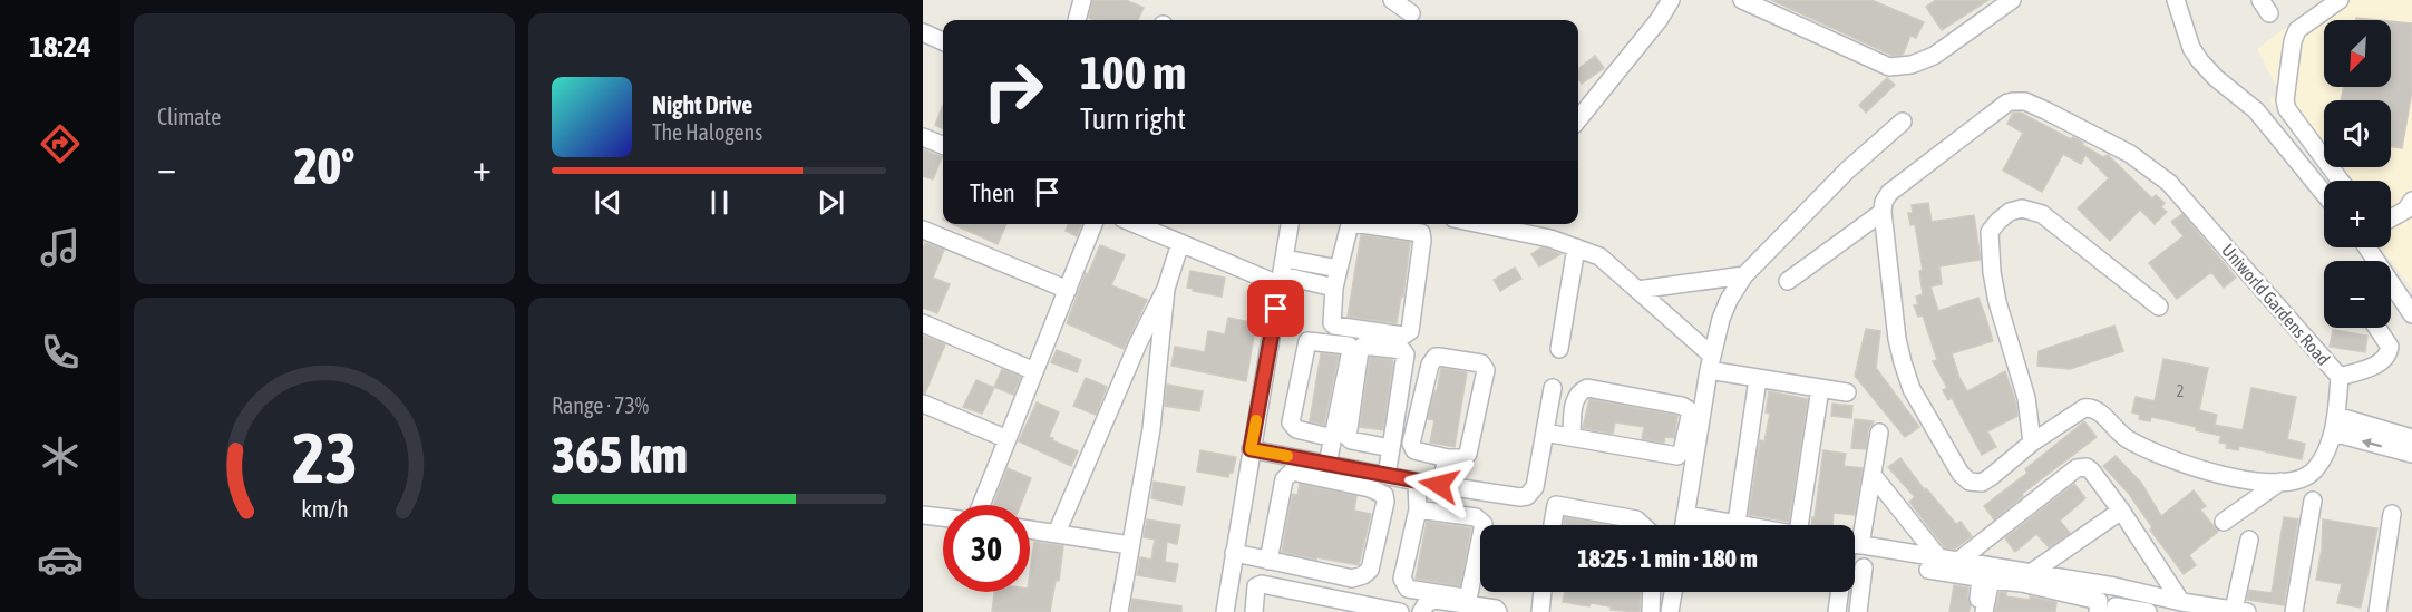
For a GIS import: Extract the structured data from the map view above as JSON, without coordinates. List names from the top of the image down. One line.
{"streets":{"street":["Uniworld Gardens Road"]},"house_numbers":["2"],"north":"bottom left","page":{"tabs":"18:24","tile":["Climate",["Range · 73%","365 km"]],"map_buttons":["+","−"],"turn":["100 m","Turn right"],"song":["Night Drive","The Halogens"],"heat":["−","20°","+"],"then":"Then","limit":"30","trip":"18:25 · 1 min · 180 m","gauge":["23","km/h"]}}
